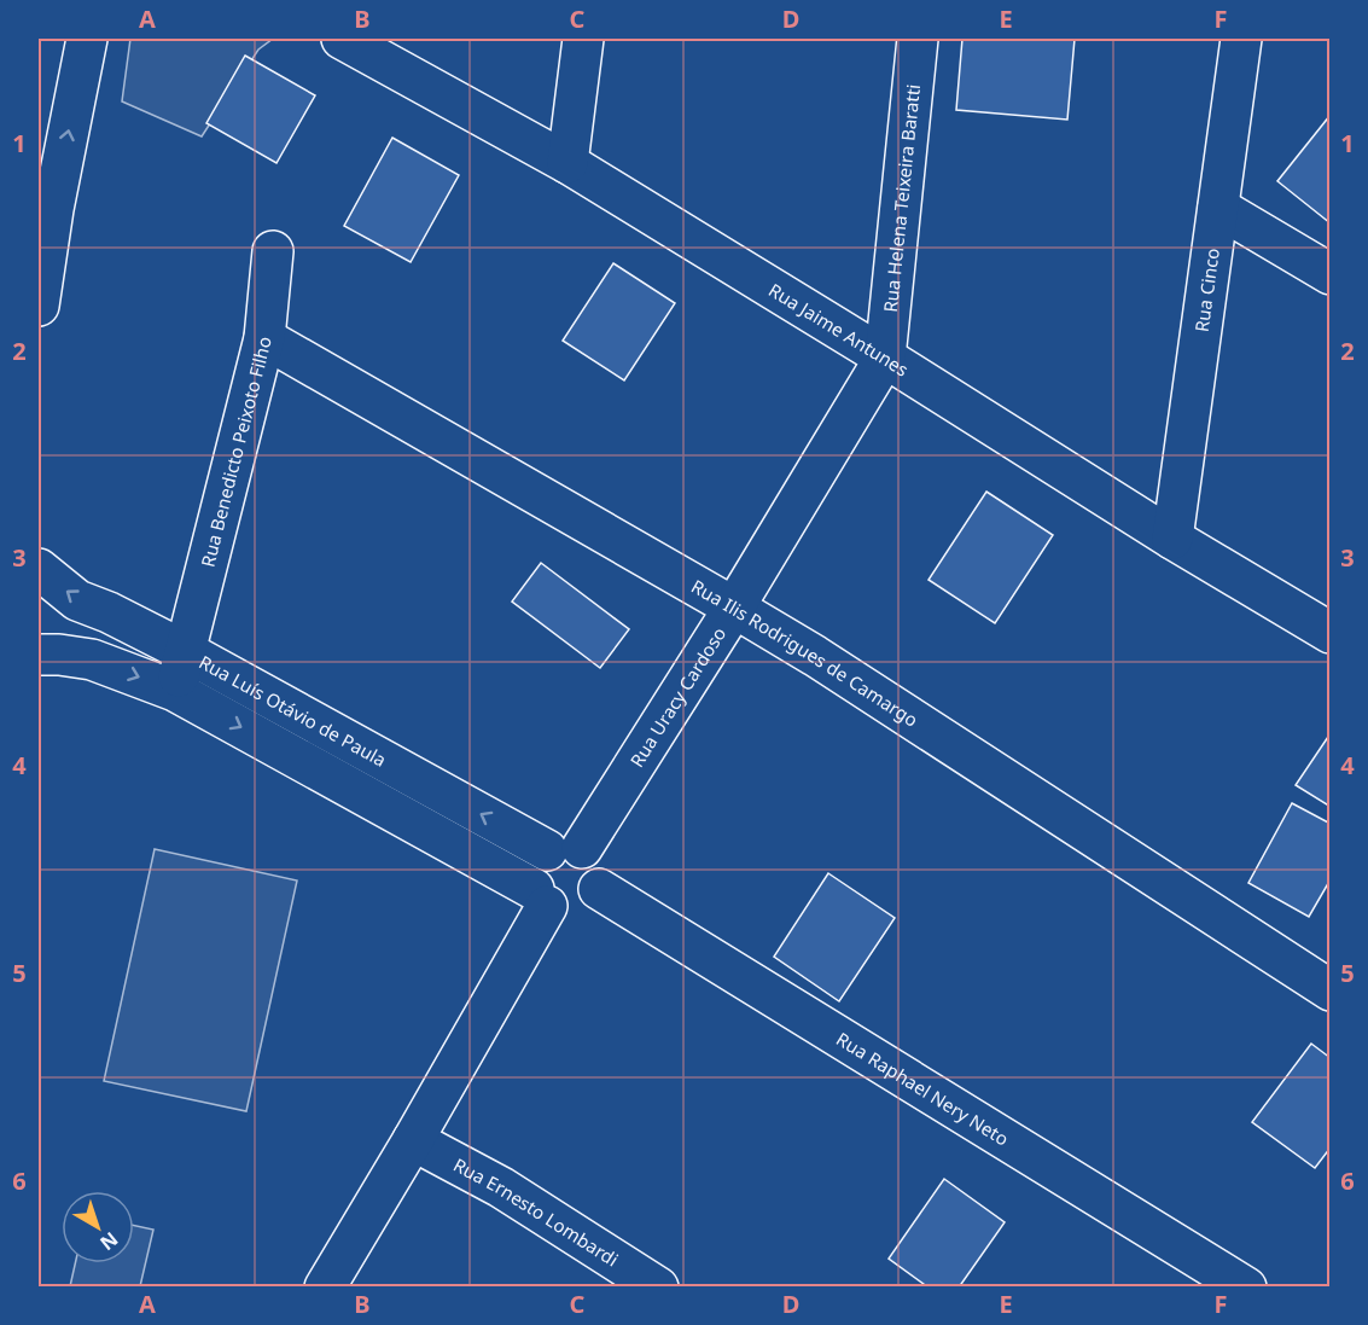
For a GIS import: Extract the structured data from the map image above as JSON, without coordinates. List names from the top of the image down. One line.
{"streets":{"street":["Rua Helena Teixeira Baratti","Rua Cinco","Rua Jaime Antunes","Rua Benedicto Peixoto Filho","Rua Ilis Rodrigues de Camargo","Rua Uracy Cardoso","Rua Luís Otávio de Paula","Rua Raphael Nery Neto","Rua Ernesto Lombardi"]},"crossings":[["Rua Helena Teixeira Baratti","Rua Jaime Antunes"],["Rua Helena Teixeira Baratti","Rua Uracy Cardoso"],["Rua Cinco","Rua Jaime Antunes"],["Rua Jaime Antunes","Rua Uracy Cardoso"],["Rua Benedicto Peixoto Filho","Rua Ilis Rodrigues de Camargo"],["Rua Benedicto Peixoto Filho","Rua Luís Otávio de Paula"],["Rua Ilis Rodrigues de Camargo","Rua Uracy Cardoso"],["Rua Uracy Cardoso","Rua Luís Otávio de Paula"],["Rua Uracy Cardoso","Rua Raphael Nery Neto"],["Rua Luís Otávio de Paula","Rua Raphael Nery Neto"]],"north":"bottom right","grid":{"columns":["A","B","C","D","E","F"],"rows":["1","2","3","4","5","6"]}}
